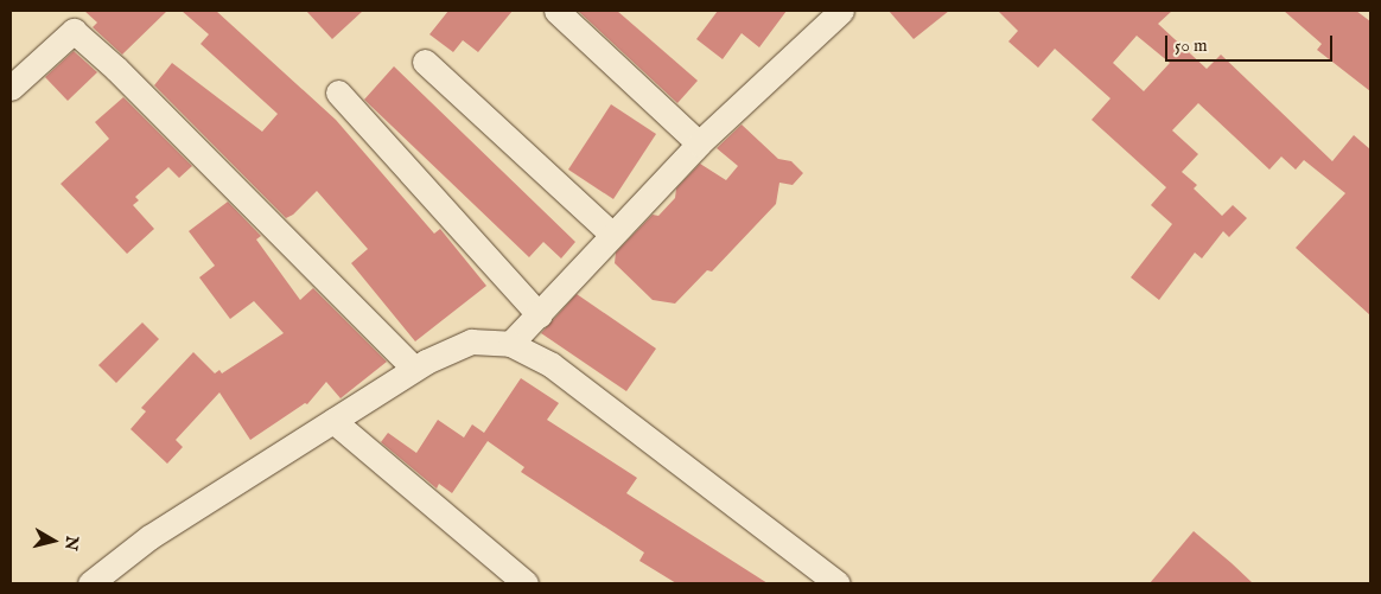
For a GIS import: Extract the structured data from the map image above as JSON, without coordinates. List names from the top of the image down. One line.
{"scale_bar":"50 m","north":"right"}
